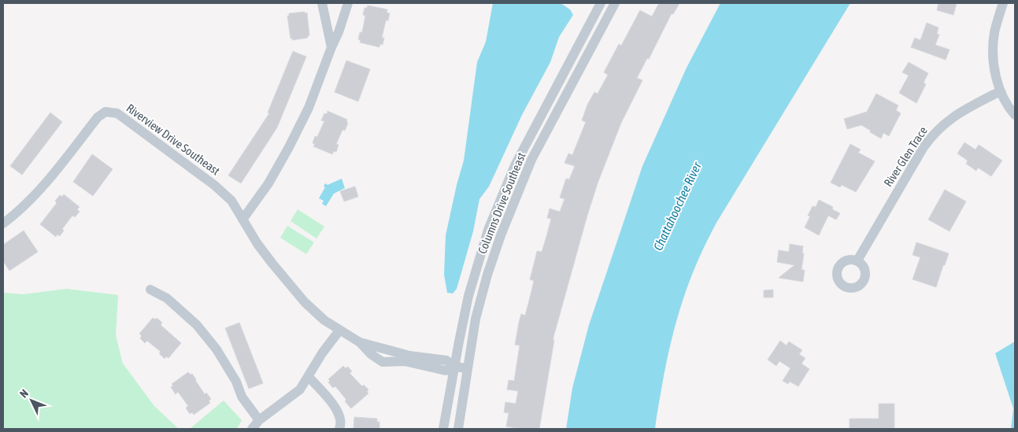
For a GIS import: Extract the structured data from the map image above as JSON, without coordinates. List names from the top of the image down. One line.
{"streets":{"street":["Riverview Drive Southeast","River Glen Trace","Columns Drive Southeast"]},"crossings":[["Riverview Drive Southeast","Columns Drive Southeast"]],"water":["Chattahoochee River"],"north":"top left"}
